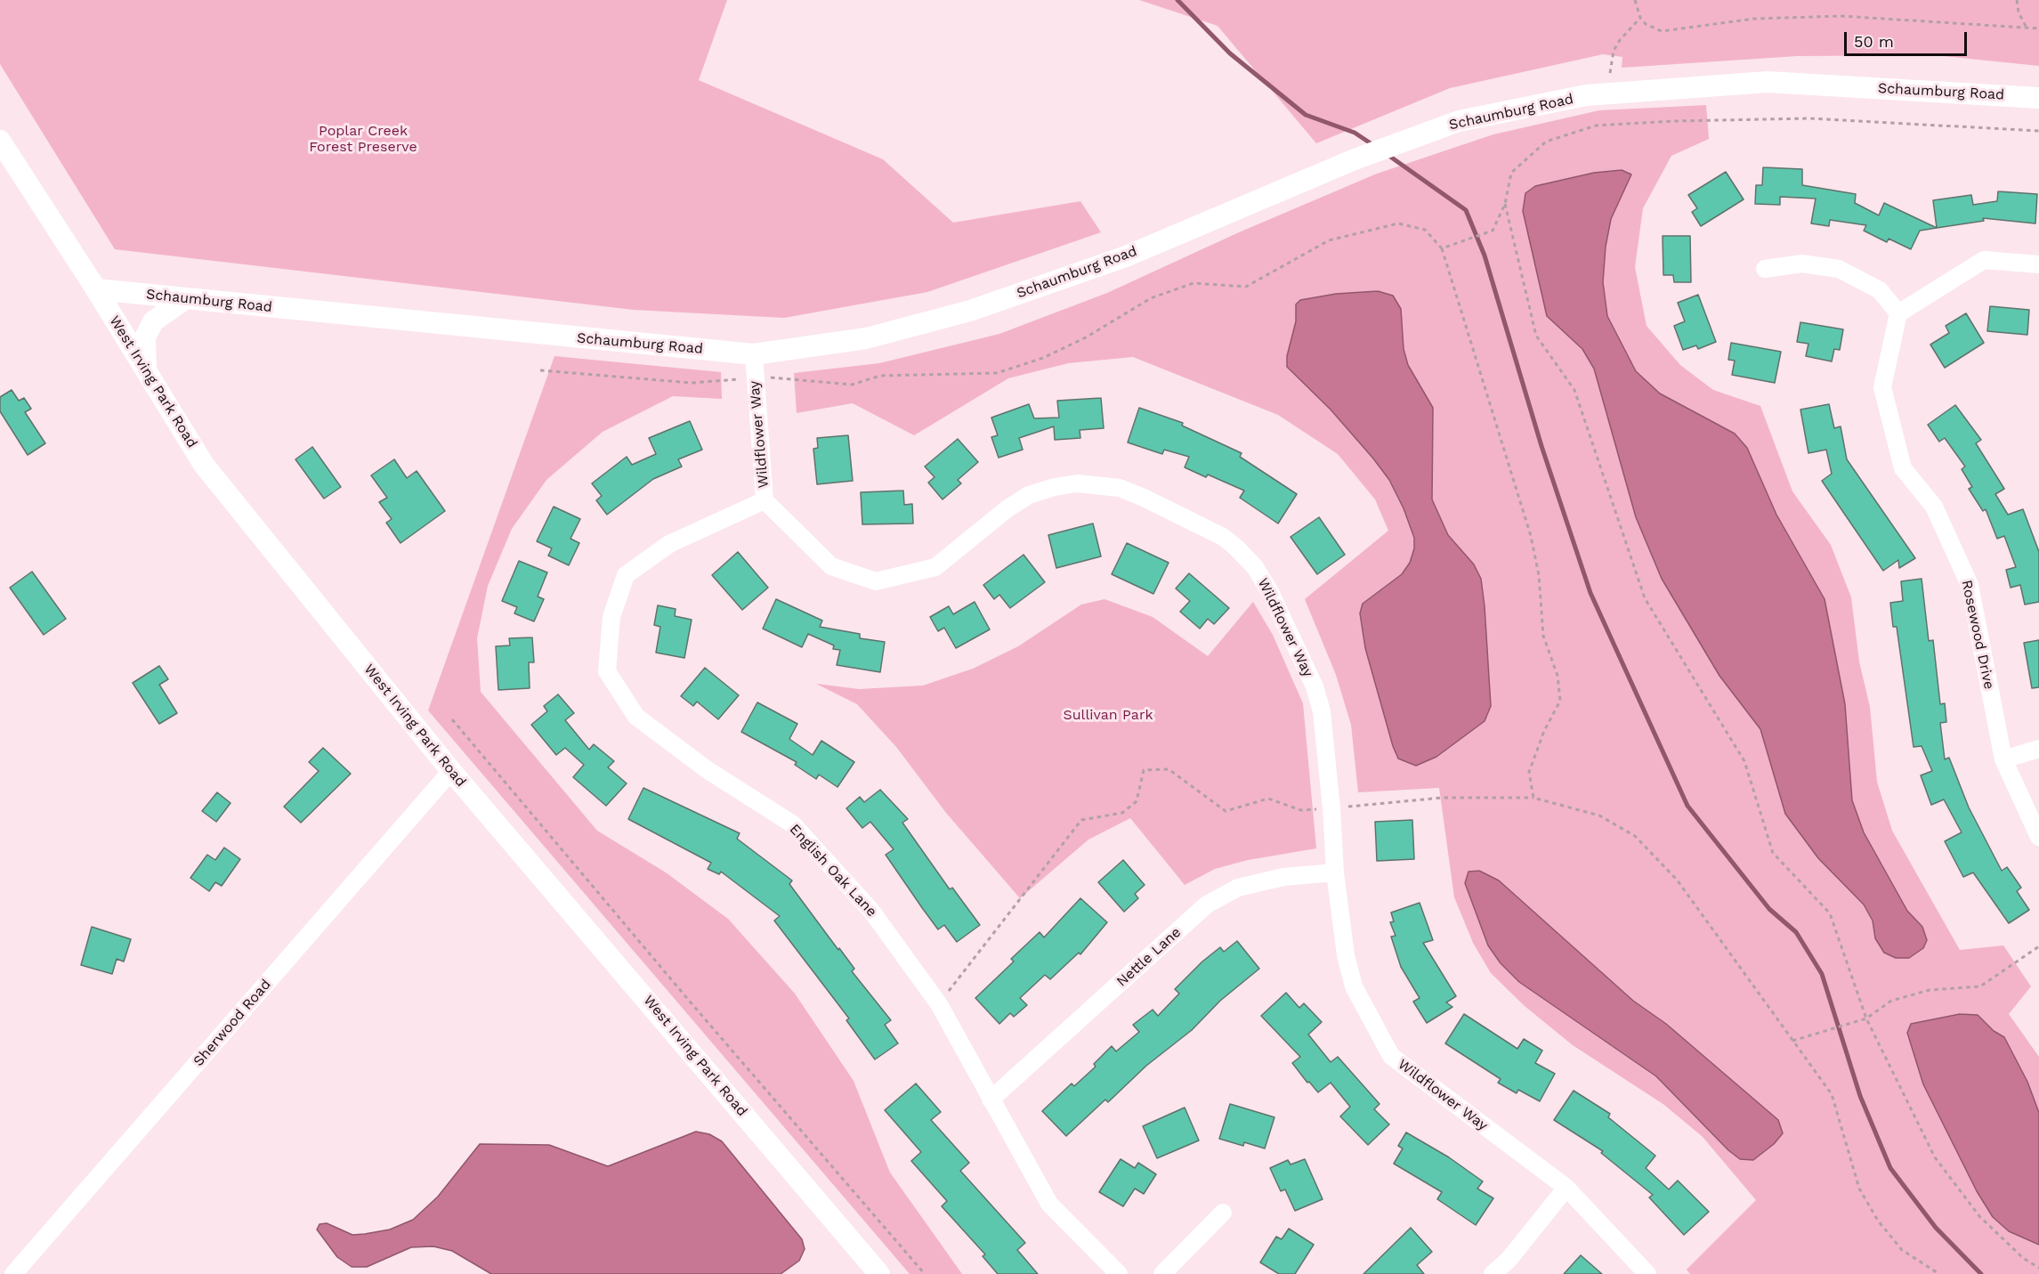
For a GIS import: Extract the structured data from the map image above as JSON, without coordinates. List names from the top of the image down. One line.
{"streets":{"main road":["Schaumburg Road","West Irving Park Road"],"street":["Wildflower Way","Rosewood Drive","English Oak Lane","Nettle Lane","Sherwood Road"]},"crossings":[["Schaumburg Road","West Irving Park Road"],["Schaumburg Road","Wildflower Way"],["West Irving Park Road","Sherwood Road"],["Wildflower Way","English Oak Lane"],["Wildflower Way","Nettle Lane"],["English Oak Lane","Nettle Lane"]],"parks":["Poplar Creek Forest Preserve","Sullivan Park"],"scale_bar":"50 m"}
